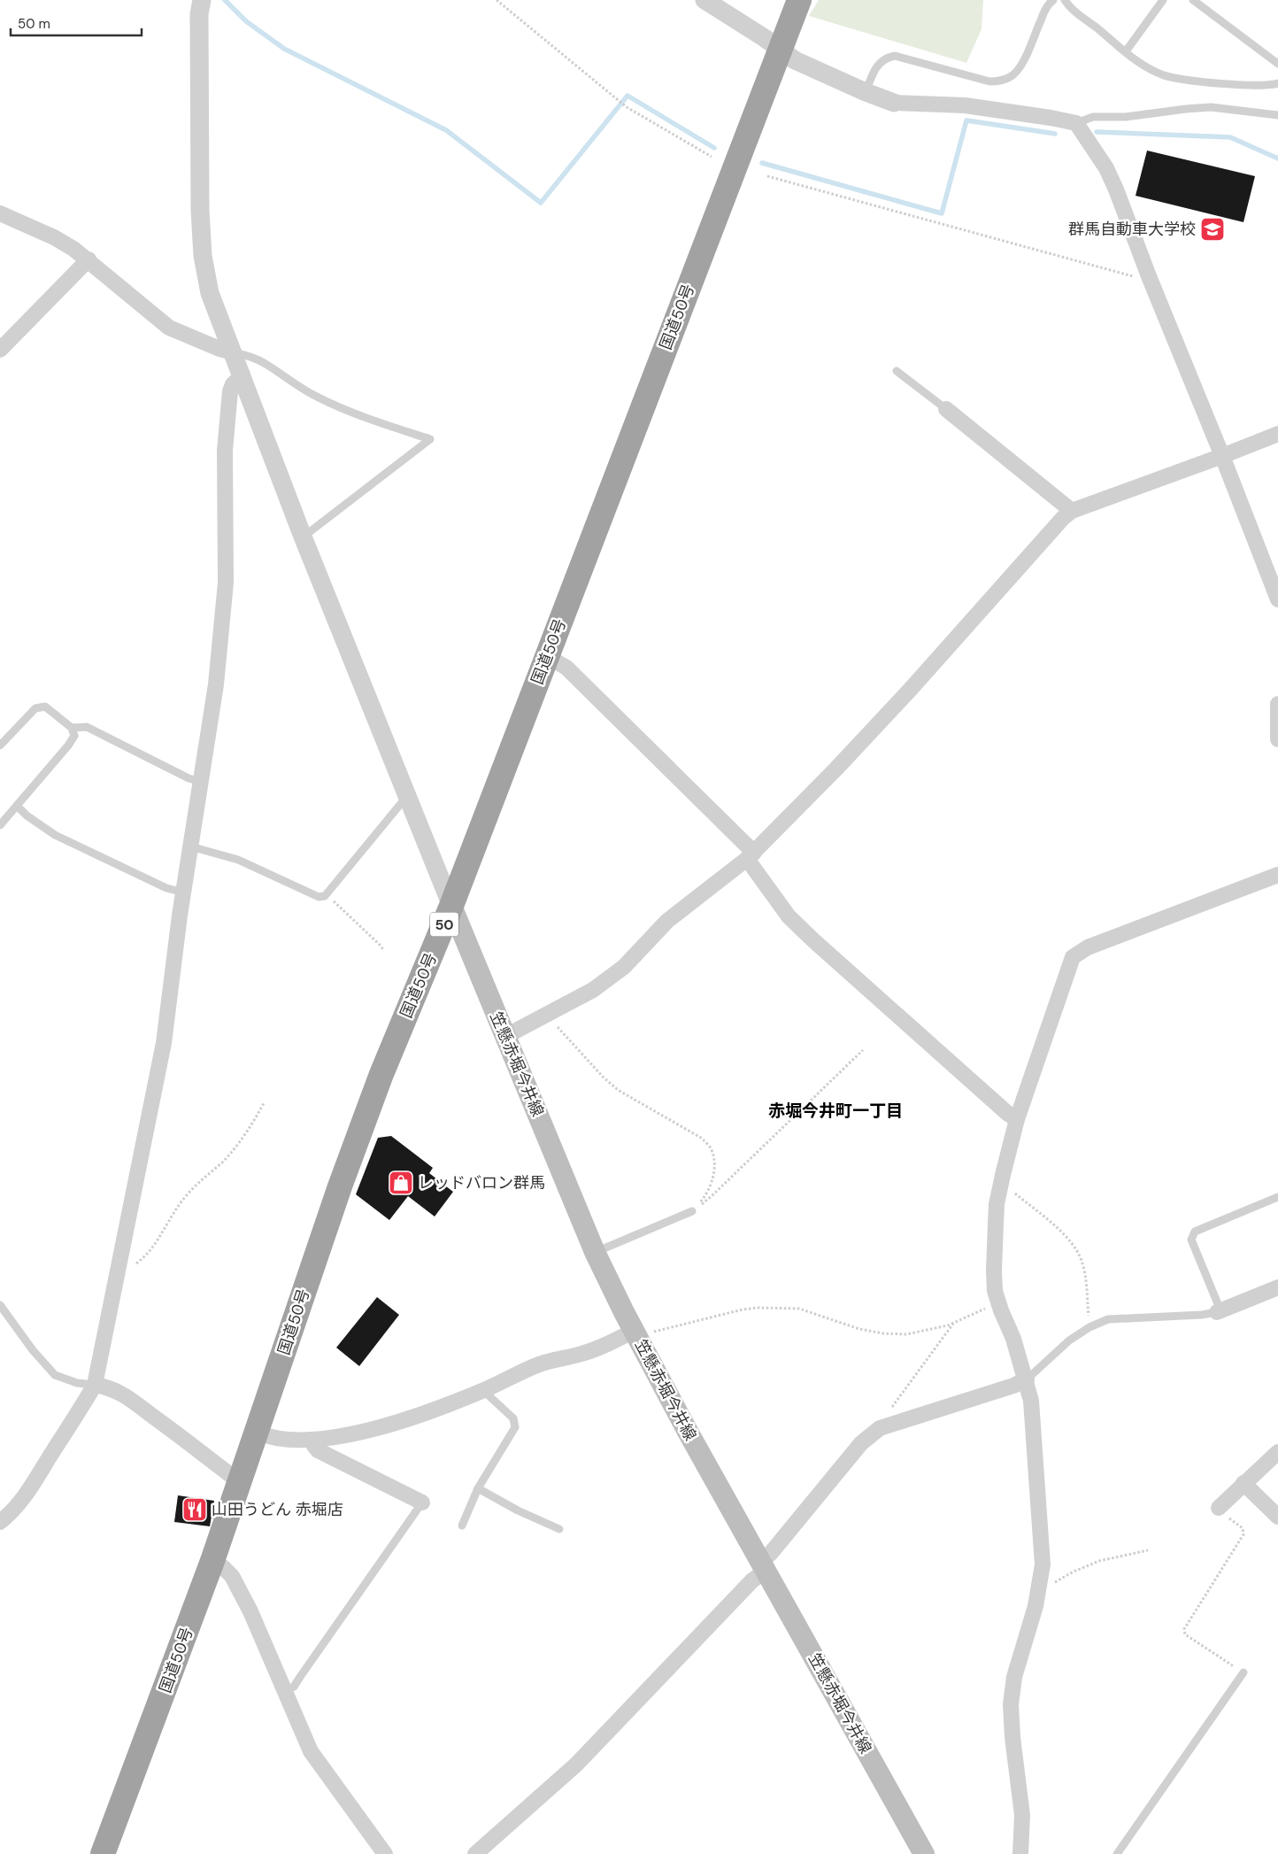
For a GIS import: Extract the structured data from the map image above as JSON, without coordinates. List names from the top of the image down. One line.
{"streets":{"highway":["国道50号","50"],"main road":["笠懸赤堀今井線"]},"crossings":[["国道50号","笠懸赤堀今井線"]],"districts":["赤堀今井町一丁目"],"places":{"school or university":["群馬自動車大学校"],"shop":["レッドバロン群馬"],"restaurant":["山田うどん 赤堀店"]},"scale_bar":"50 m"}
